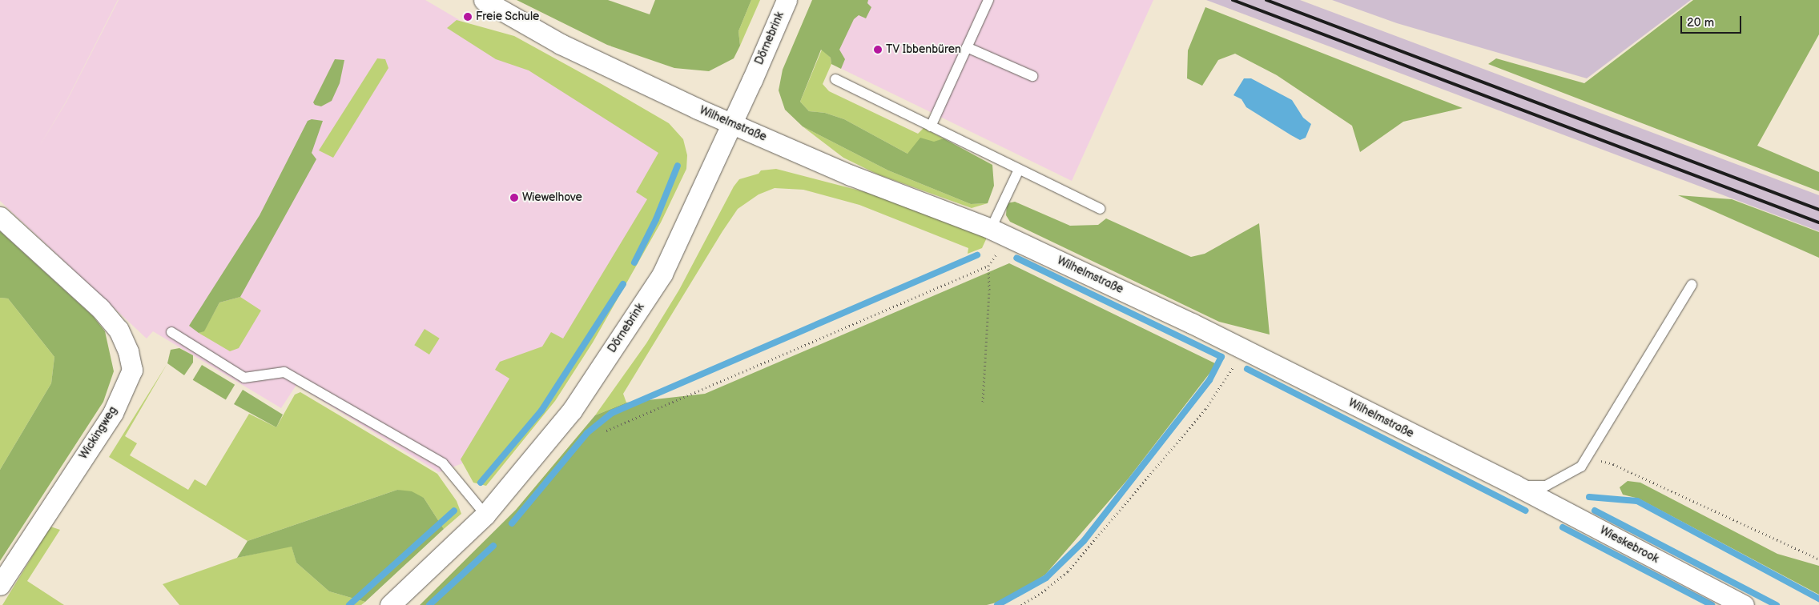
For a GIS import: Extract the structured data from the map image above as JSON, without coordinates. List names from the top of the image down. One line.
{"streets":{"street":["Dörnebrink","Wilhelmstraße","Wickingweg","Wieskebrook"]},"crossings":[["Dörnebrink","Wilhelmstraße"],["Wilhelmstraße","Wieskebrook"]],"places":["Freie Schule","TV Ibbenbüren","Wiewelhove"],"scale_bar":"20 m"}
